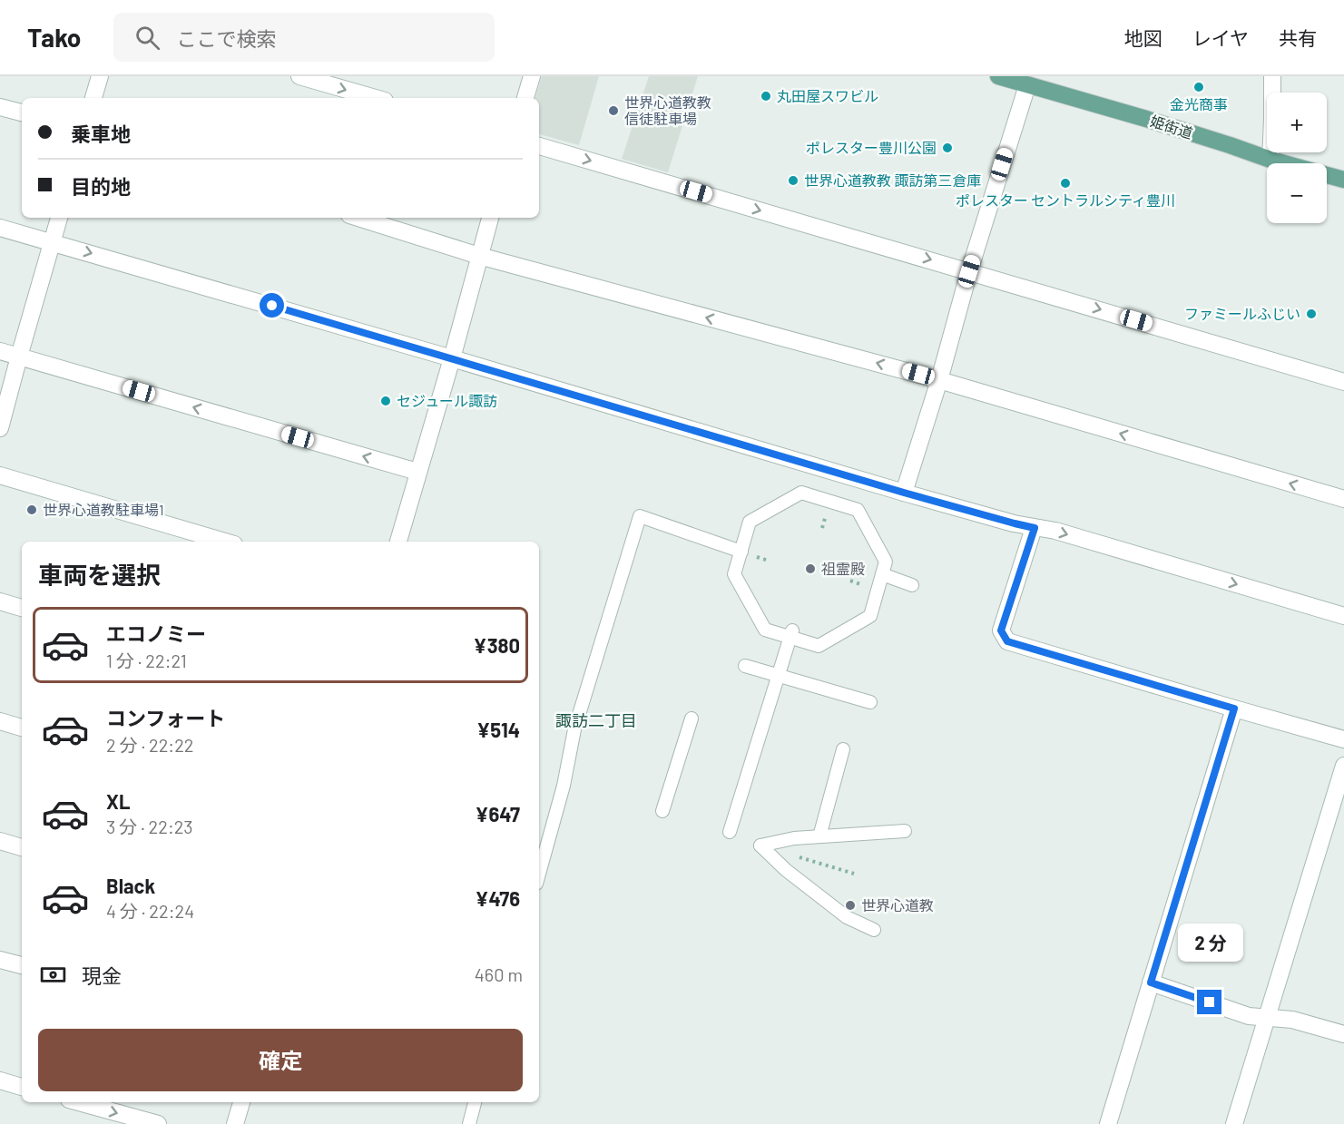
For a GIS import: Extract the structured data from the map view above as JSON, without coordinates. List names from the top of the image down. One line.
{"streets":{"main road":["姫街道"]},"districts":["諏訪二丁目"],"places":["金光商事","丸田屋スワビル","世界心道教教 信徒駐車場","ポレスター豊川公園","世界心道教教 諏訪第三倉庫","ポレスター セントラルシティ豊川","ファミールふじい","セジュール諏訪","世界心道教駐車場1","祖霊殿","世界心道教"],"page":{"header":"Tako","search":"ここで検索","nav":["地図","レイヤ","共有"],"map_buttons":["+","−"],"banner":["乗車地","目的地"],"heading":"車両を選択","list":[{"name":"エコノミー","note":"1 分 · 22:21","value":"¥380"},{"name":"コンフォート","note":"2 分 · 22:22","value":"¥514"},{"name":"XL","note":"3 分 · 22:23","value":"¥647"},{"name":"Black","note":"4 分 · 22:24","value":"¥476"}],"bubble":"2 分","pay":["現金","460 m"],"buttons":"確定"}}
